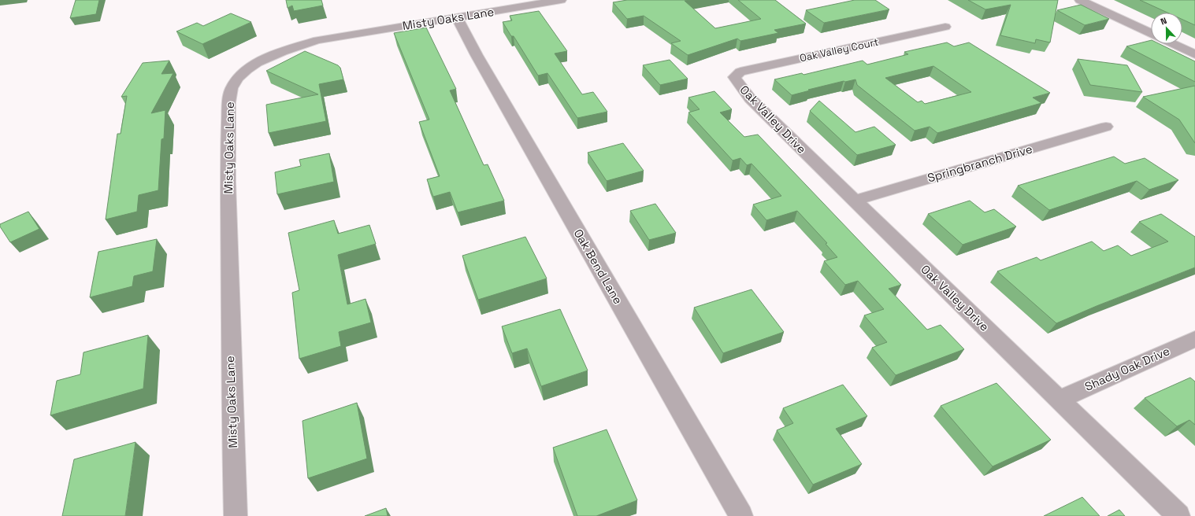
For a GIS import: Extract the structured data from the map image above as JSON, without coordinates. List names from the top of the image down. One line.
{"streets":{"street":["Misty Oaks Lane","Oak Valley Court","Oak Valley Drive","Springbranch Drive","Oak Bend Lane","Shady Oak Drive"]},"crossings":[["Misty Oaks Lane","Oak Bend Lane"],["Oak Valley Court","Oak Valley Drive"],["Oak Valley Drive","Springbranch Drive"],["Oak Valley Drive","Shady Oak Drive"]],"north":"top"}
